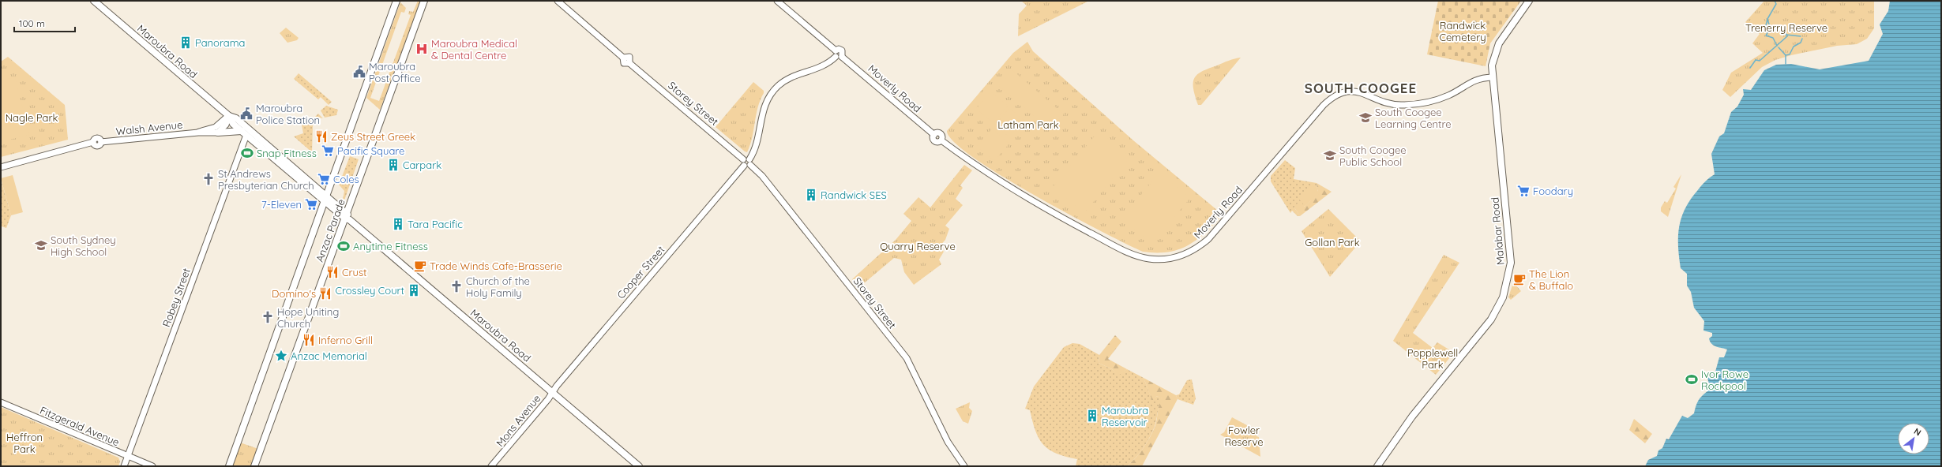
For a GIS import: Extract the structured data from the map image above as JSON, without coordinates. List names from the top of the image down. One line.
{"streets":{"main road":["Maroubra Road","Anzac Parade","Malabar Road"],"street":["Moverly Road","Storey Street","Walsh Avenue","Cooper Street","Robey Street","Mons Avenue","Fitzgerald Avenue"]},"crossings":[["Maroubra Road","Walsh Avenue"],["Maroubra Road","Anzac Parade"],["Maroubra Road","Cooper Street"],["Maroubra Road","Robey Street"],["Maroubra Road","Mons Avenue"],["Moverly Road","Malabar Road"],["Storey Street","Cooper Street"],["Cooper Street","Mons Avenue"],["Robey Street","Fitzgerald Avenue"]],"districts":["SOUTH COOGEE"],"parks":["Randwick Cemetery","Trenerry Reserve","Nagle Park","Latham Park","Gollan Park","Quarry Reserve","Popplewell Park","Fowler Reserve","Heffron Park"],"places":{"building":["Panorama","Carpark","Randwick SES","Tara Pacific","Crossley Court","Maroubra Reservoir"],"hospital":["Maroubra Medical & Dental Centre"],"public building":["Maroubra Post Office","Maroubra Police Station"],"school or university":["South Coogee Learning Centre","South Coogee Public School","South Sydney High School"],"restaurant":["Zeus Street Greek","Crust","Domino's","Inferno Grill"],"supermarket":["Pacific Square","Coles","Foodary","7-Eleven"],"sports":["Snap Fitness","Anytime Fitness","Ivor Rowe Rockpool"],"church":["St Andrews Presbyterian Church","Church of the Holy Family","Hope Uniting Church"],"cafe":["Trade Winds Cafe-Brasserie","The Lion & Buffalo"],"place":["Anzac Memorial"]},"scale_bar":"100 m","north":"top right"}
